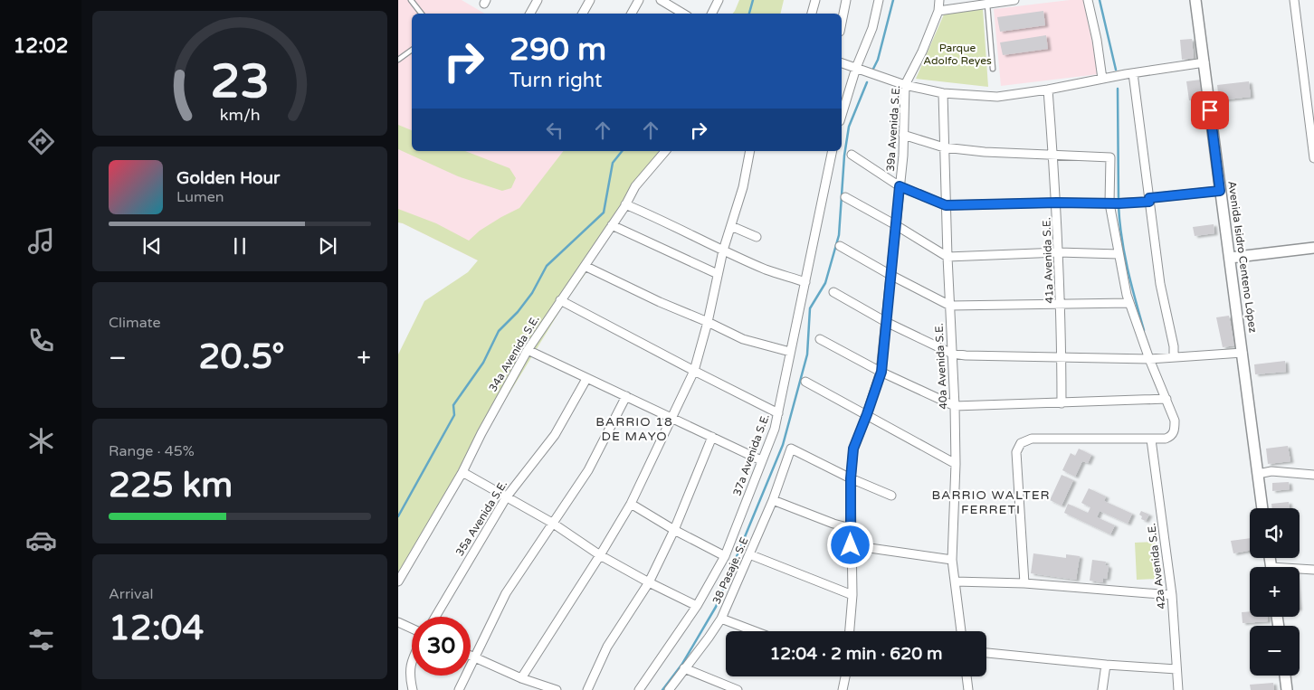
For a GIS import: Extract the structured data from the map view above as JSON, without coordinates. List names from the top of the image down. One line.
{"streets":{"street":["39a Avenida S.E.","Avenida Isidro Centeno López","41a Avenida S.E.","34a Avenida S.E.","40a Avenida S.E.","37a Avenida S.E.","35a Avenida S.E.","42a Avenida S.E.","38 Pasaje. S.E"]},"crossings":[["39a Avenida S.E.","38 Pasaje. S.E"]],"districts":["BARRIO 18 DE MAYO","BARRIO WALTER FERRETI"],"parks":["Parque Adolfo Reyes"],"page":{"tabs":"12:02","turn":["290 m","Turn right"],"song":["Golden Hour","Lumen"],"tile":["Climate",["Range · 45%","225 km"],["Arrival","12:04"]],"heat":["−","20.5°","+"],"map_buttons":["+","−"],"limit":"30","trip":"12:04 · 2 min · 620 m","gauge":["23","km/h"]}}
